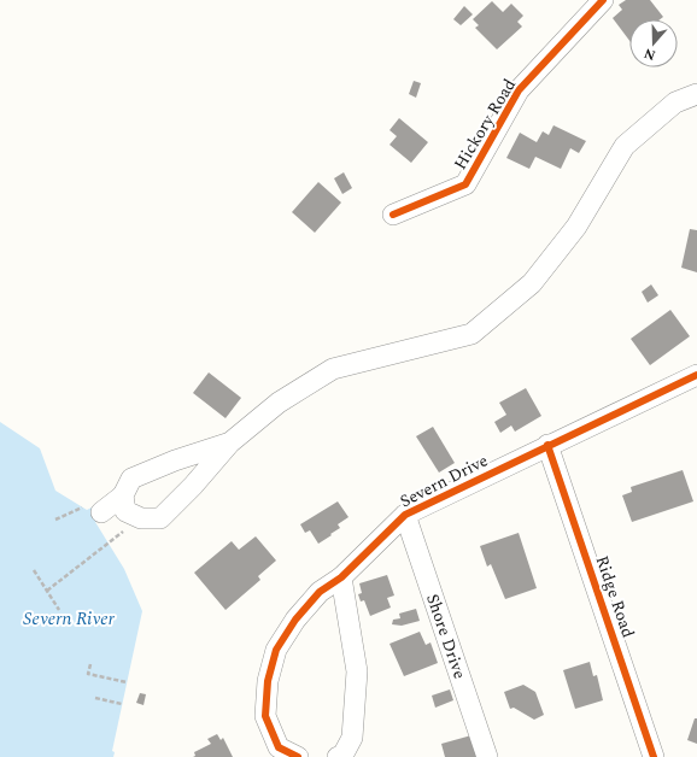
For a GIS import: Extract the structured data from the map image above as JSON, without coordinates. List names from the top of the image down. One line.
{"streets":{"street":["Hickory Road","Severn Drive","Ridge Road","Shore Drive"]},"crossings":[["Severn Drive","Ridge Road"],["Severn Drive","Shore Drive"]],"water":["Severn River"],"north":"bottom"}
